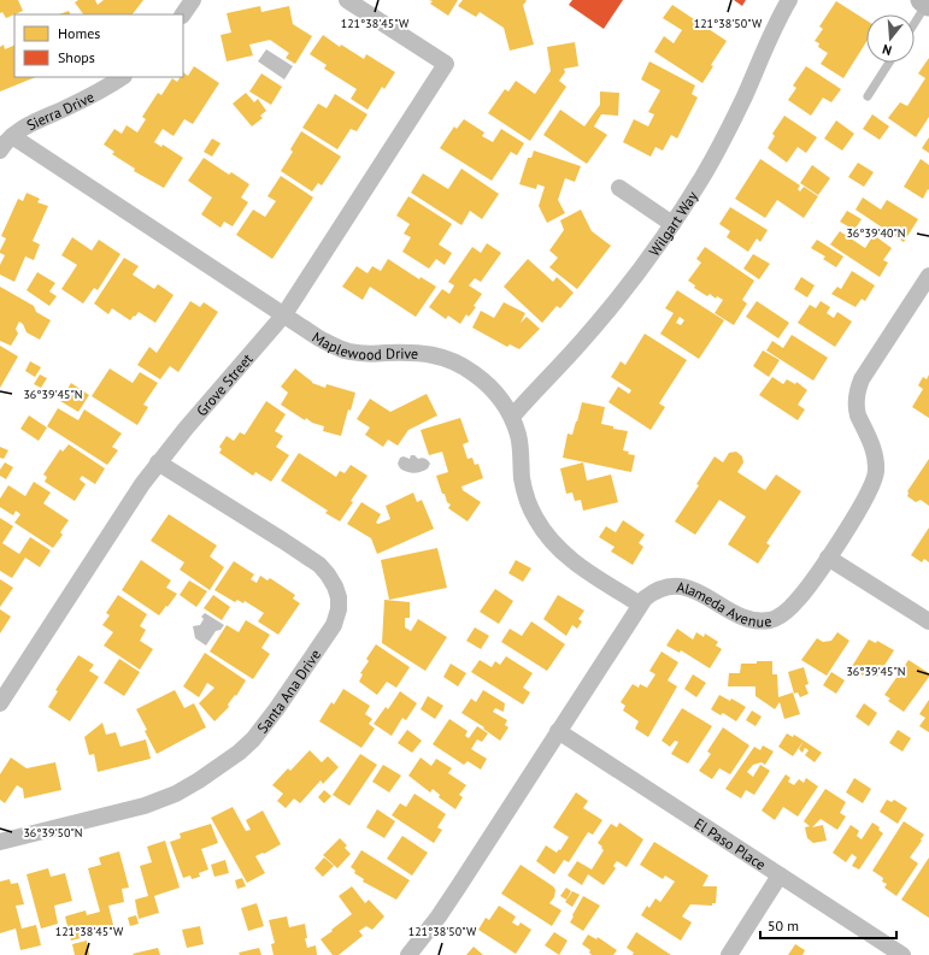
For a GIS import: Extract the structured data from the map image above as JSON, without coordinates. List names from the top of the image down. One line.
{"streets":{"street":["Sierra Drive","Wilgart Way","Maplewood Drive","Grove Street","Alameda Avenue","Santa Ana Drive","El Paso Place"]},"crossings":[["Sierra Drive","Maplewood Drive"],["Wilgart Way","Maplewood Drive"],["Maplewood Drive","Grove Street"],["Maplewood Drive","Alameda Avenue"],["Grove Street","Santa Ana Drive"],["Alameda Avenue","El Paso Place"]],"legend":["Homes","Shops"],"scale_bar":"50 m","north":"bottom","coordinates":["121°38'45\"W","121°38'50\"W","36°39'40\"N","36°39'45\"N","36°39'50\"N"]}
